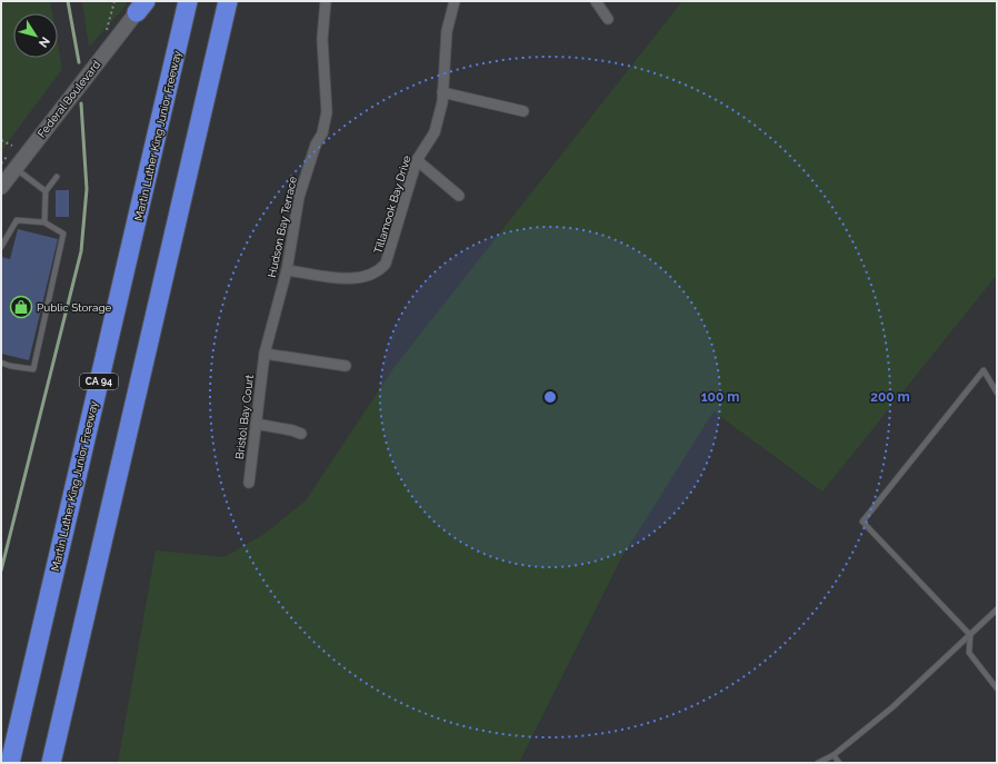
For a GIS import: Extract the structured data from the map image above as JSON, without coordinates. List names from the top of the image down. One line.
{"streets":{"highway":["Martin Luther King Junior Freeway","CA 94"],"main road":["Federal Boulevard"],"street":["Tillamook Bay Drive","Hudson Bay Terrace","Bristol Bay Court"]},"crossings":[["Tillamook Bay Drive","Hudson Bay Terrace"],["Hudson Bay Terrace","Bristol Bay Court"]],"places":{"shop":["Public Storage"]},"north":"bottom right","rings":["100 m","200 m"]}
